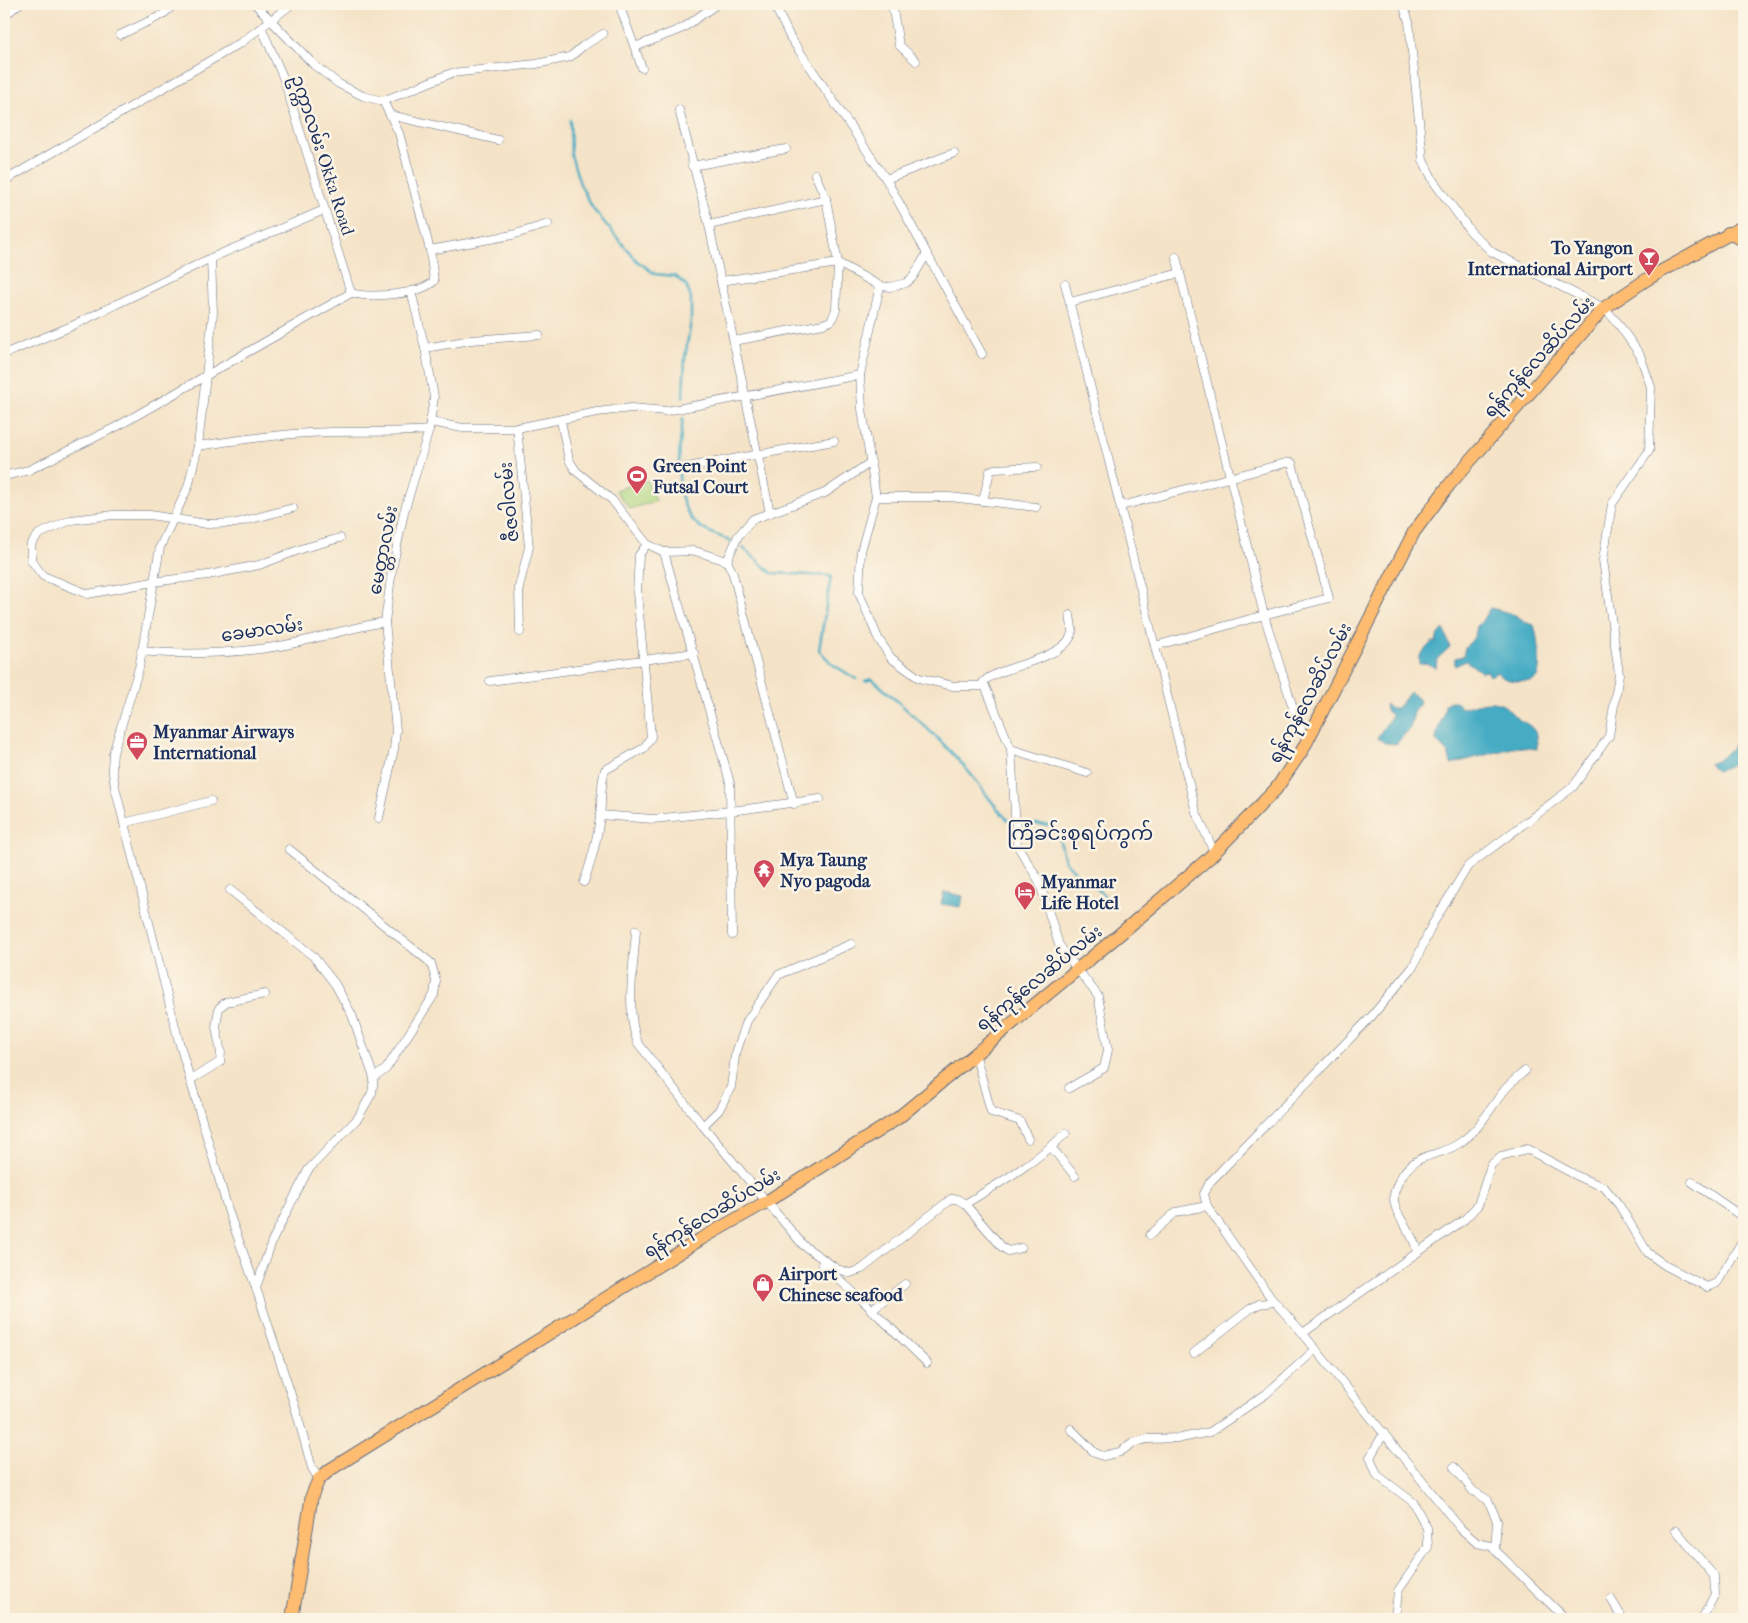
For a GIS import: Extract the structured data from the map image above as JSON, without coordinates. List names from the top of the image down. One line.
{"streets":{"main road":["ရန်ကုန်လေဆိပ်လမ်း"],"street":["ဥက္ကာလမ်း Okka Road","ဇီဇဝါလမ်း","မေတ္တာလမ်း","ခေမာလမ်း"]},"crossings":[["မေတ္တာလမ်း","ခေမာလမ်း"]],"districts":["ကြံခင်းစုရပ်ကွက်"],"places":{"bar":["To Yangon International Airport"],"sports":["Green Point Futsal Court"],"office":["Myanmar Airways International"],"temple":["Mya Taung Nyo pagoda"],"hotel":["Myanmar Life Hotel"],"shop":["Airport Chinese seafood"]}}
